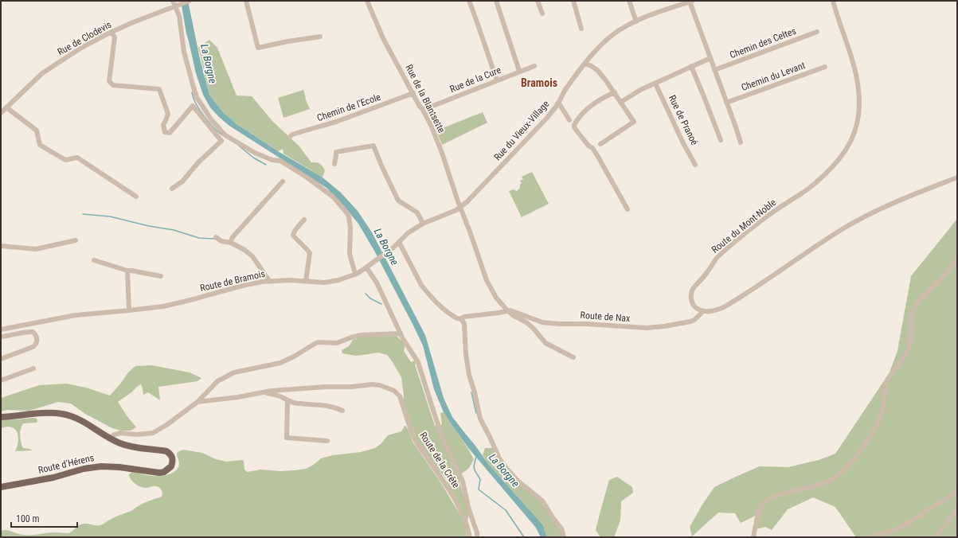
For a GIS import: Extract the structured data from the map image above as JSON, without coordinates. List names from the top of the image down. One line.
{"streets":{"main road":["Route d'Hérens"],"street":["Rue de Clodevis","Chemin des Celtes","Chemin du Levant","Rue de la Cure","Rue de la Blantsette","Chemin de l'Ecole","Rue de Pranoé","Rue du Vieux-Village","Route du Mont-Noble","Route de Bramois","Route de Nax","Route de la Crête"]},"crossings":[["Rue de la Cure","Rue de la Blantsette"],["Rue de la Blantsette","Chemin de l'Ecole"],["Rue de la Blantsette","Rue du Vieux-Village"],["Rue de la Blantsette","Route de Nax"],["Rue du Vieux-Village","Route de Bramois"],["Route de Bramois","Route de la Crête"]],"districts":["Bramois"],"water":["La Borgne"],"scale_bar":"100 m"}
